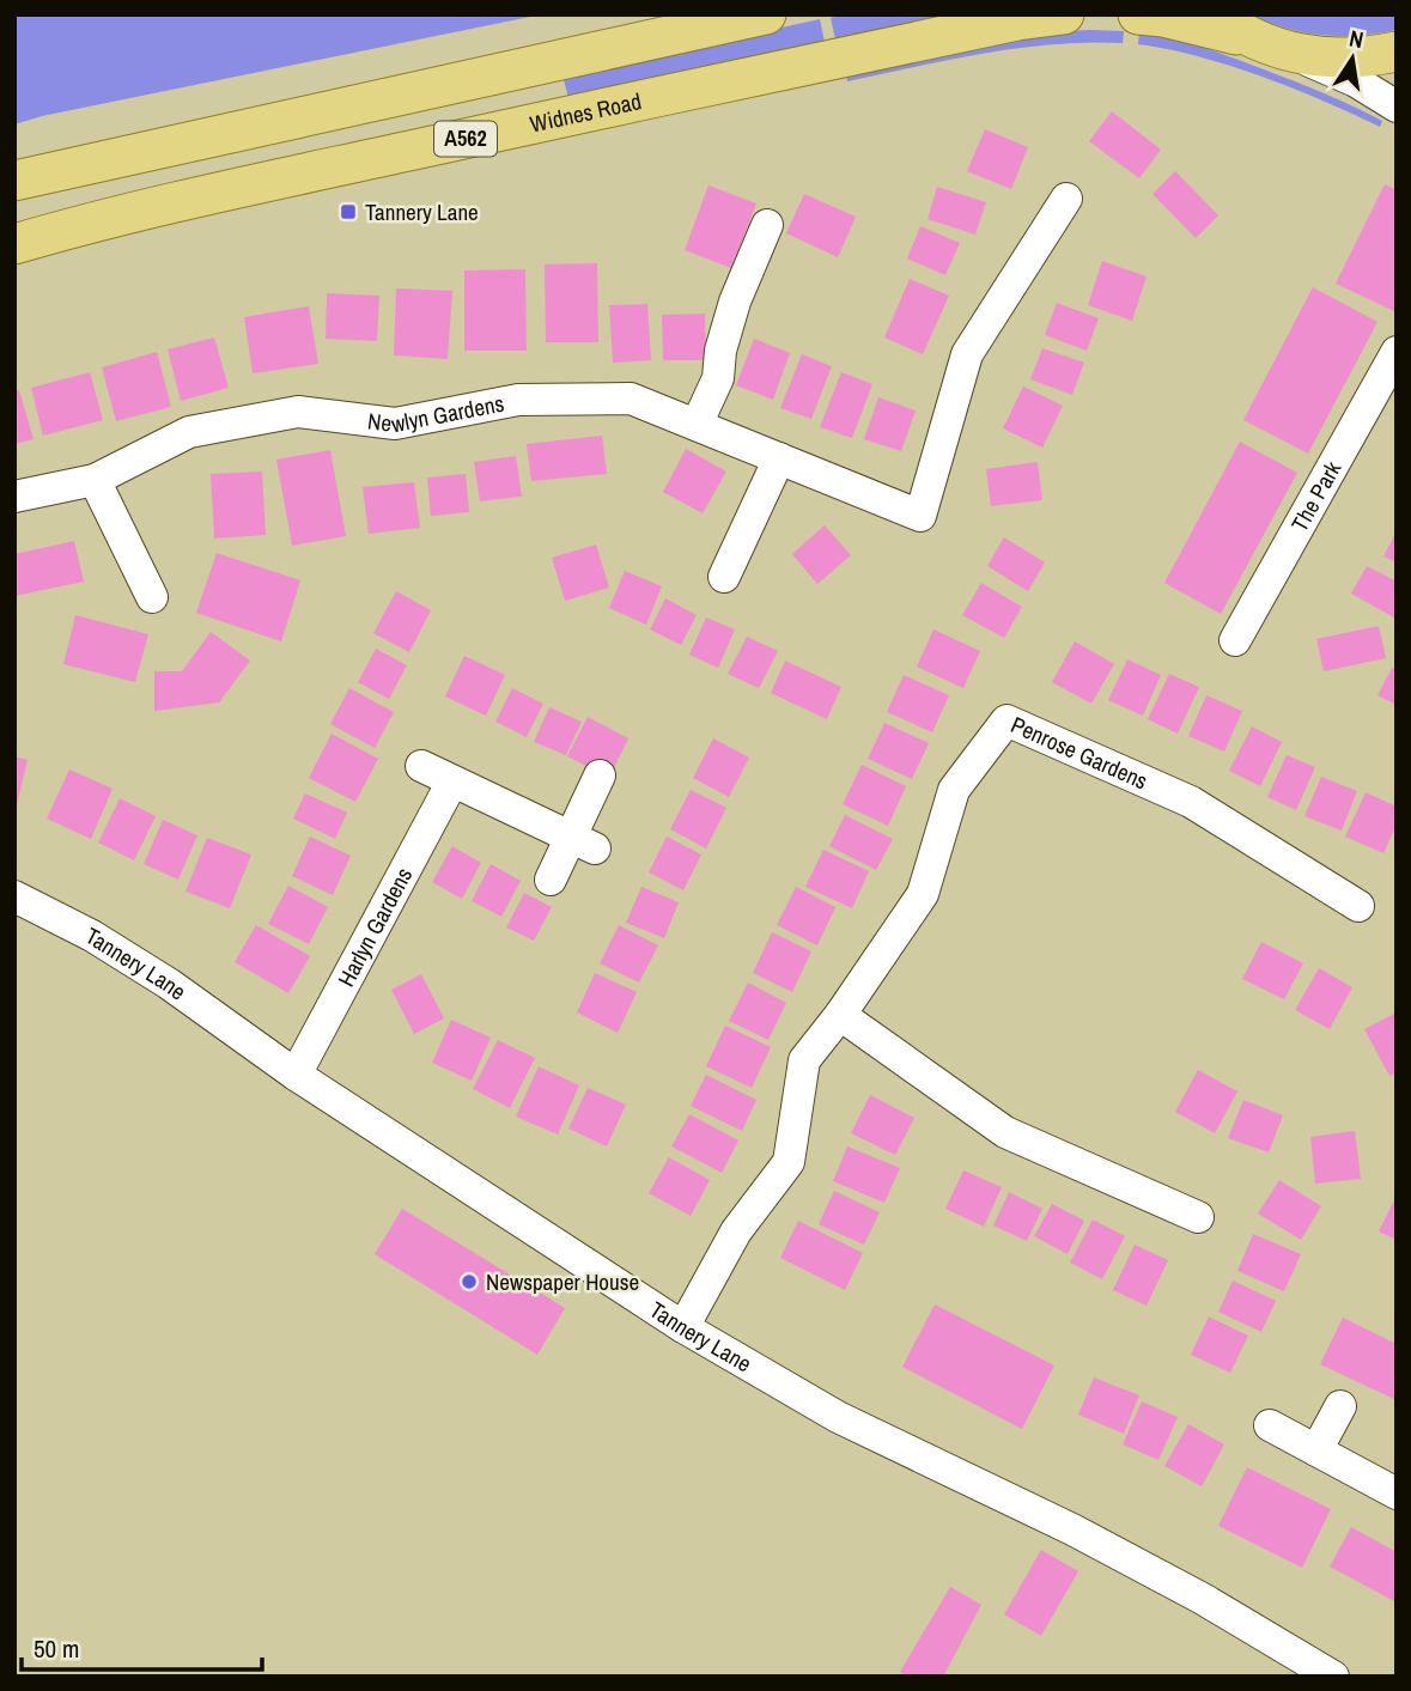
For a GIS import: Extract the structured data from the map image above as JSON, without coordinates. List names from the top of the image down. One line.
{"streets":{"main road":["Widnes Road","A562"],"street":["Newlyn Gardens","The Park","Penrose Gardens","Harlyn Gardens","Tannery Lane"]},"crossings":[["Penrose Gardens","Tannery Lane"],["Harlyn Gardens","Tannery Lane"]],"places":{"transit":["Tannery Lane"],"other":["Newspaper House"]},"scale_bar":"50 m","north":"top"}
